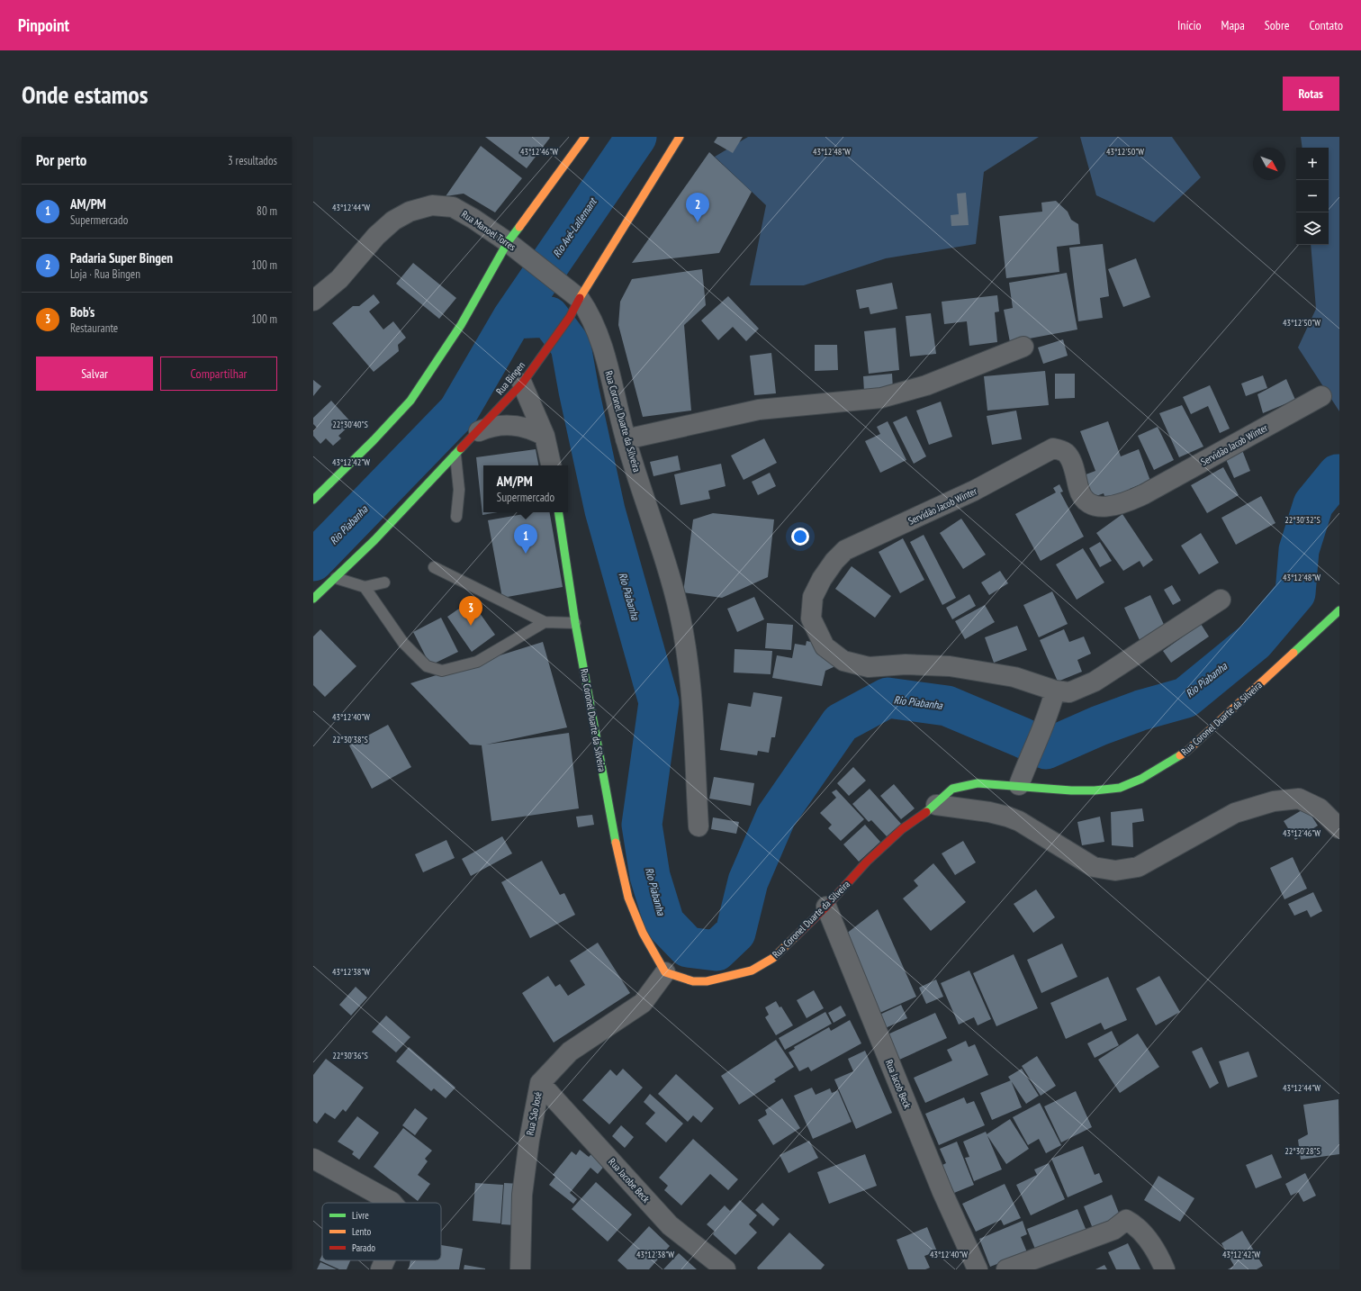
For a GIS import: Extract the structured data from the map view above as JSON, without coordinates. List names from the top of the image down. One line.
{"streets":{"street":["Rua Manoel Torres","Rua Bingen","Rua Coronel Duarte da Silveira","Servidão Jacob Winter","Rua Jacob Beck","Rua Sâo José","Rua Jacobe Beck"]},"crossings":[["Rua Manoel Torres","Rua Coronel Duarte da Silveira"],["Rua Bingen","Rua Coronel Duarte da Silveira"],["Rua Coronel Duarte da Silveira","Rua Jacob Beck"],["Rua Coronel Duarte da Silveira","Rua Sâo José"],["Rua Sâo José","Rua Jacobe Beck"]],"water":["Rio Avé‐Lallemant","Rio Piabanha"],"legend":["Livre","Lento","Parado"],"north":"bottom right","page":{"header":"Pinpoint","nav":["Início","Mapa","Sobre","Contato"],"buttons":["Rotas",["Salvar","Compartilhar"]],"title":"Onde estamos","heading":["Por perto","3 resultados"],"map_buttons":["+","−"],"list":[{"mark":"1","name":"AM/PM","note":"Supermercado","value":"80 m"},{"mark":"2","name":"Padaria Super Bingen","note":"Loja · Rua Bingen","value":"100 m"},{"mark":"3","name":"Bob's","note":"Restaurante","value":"100 m"}],"pins":["2","1","3"],"popup":["AM/PM","Supermercado"]},"coordinates":["43°12'46\"W","43°12'48\"W","43°12'50\"W","43°12'44\"W","22°30'40\"S","43°12'42\"W","22°30'32\"S","43°12'40\"W","22°30'38\"S","43°12'38\"W","22°30'36\"S","22°30'28\"S"]}
